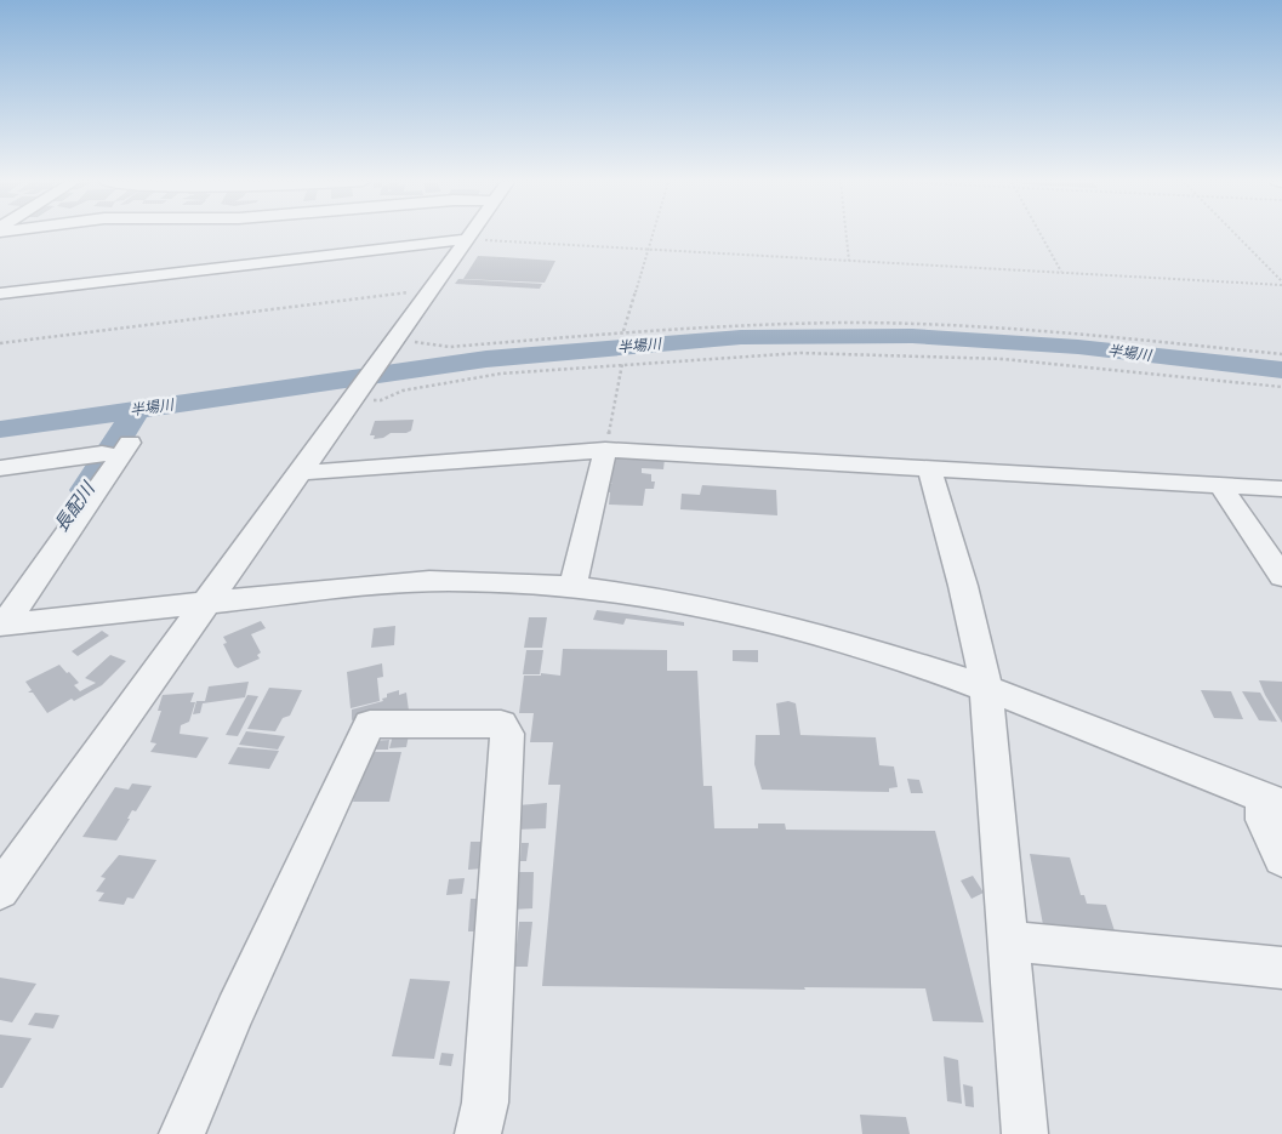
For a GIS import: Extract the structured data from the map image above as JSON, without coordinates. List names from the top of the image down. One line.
{"water":["半場川","長配川"]}
